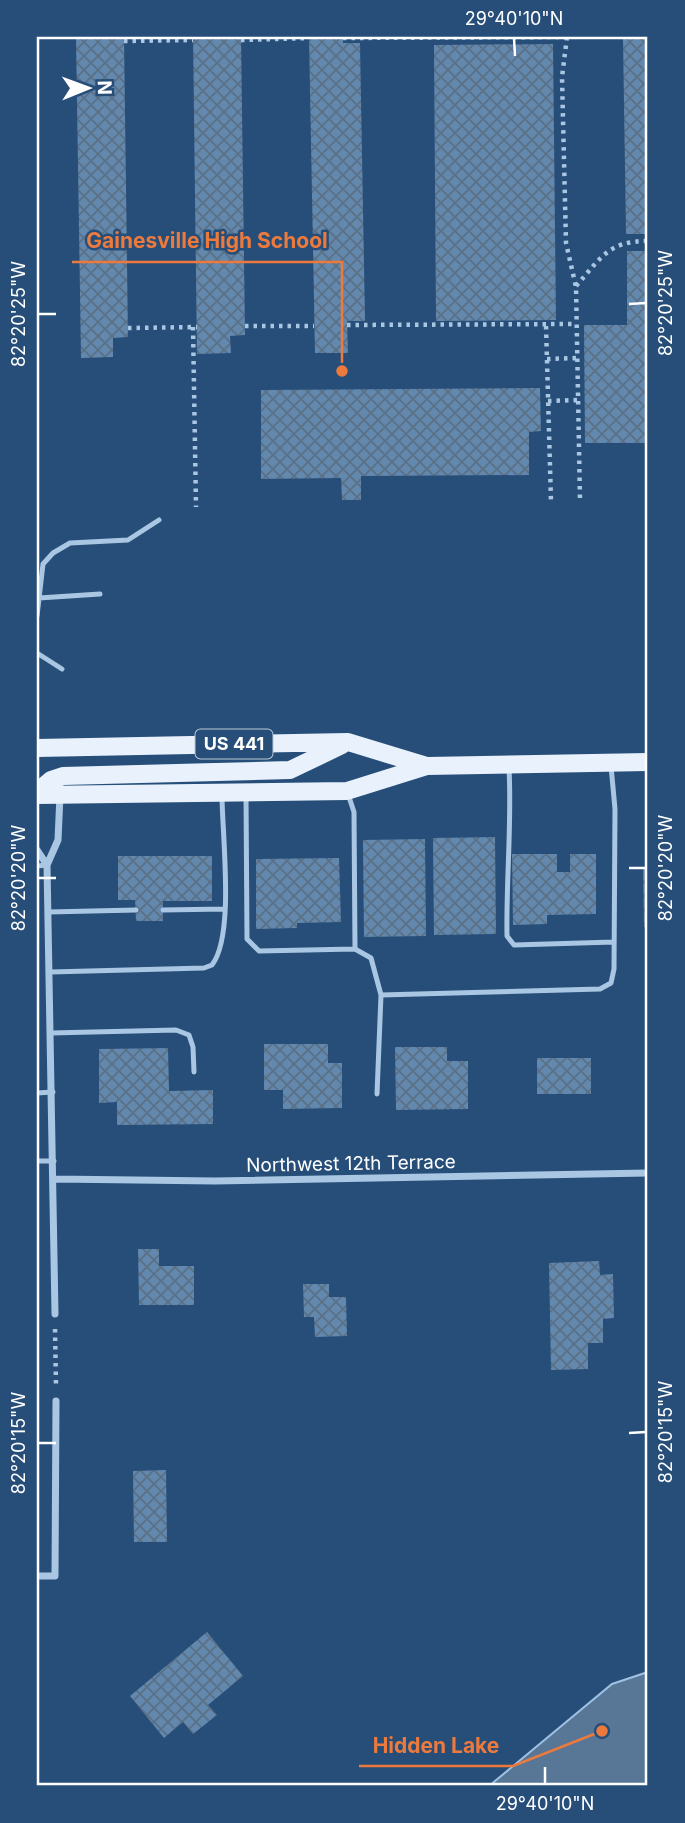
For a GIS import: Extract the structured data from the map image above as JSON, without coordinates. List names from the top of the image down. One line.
{"streets":{"main road":["US 441"],"street":["Northwest 12th Terrace"]},"places":["Gainesville High School","Hidden Lake"],"north":"right","coordinates":["29°40'10\"N","82°20'25\"W","82°20'20\"W","82°20'15\"W"]}
